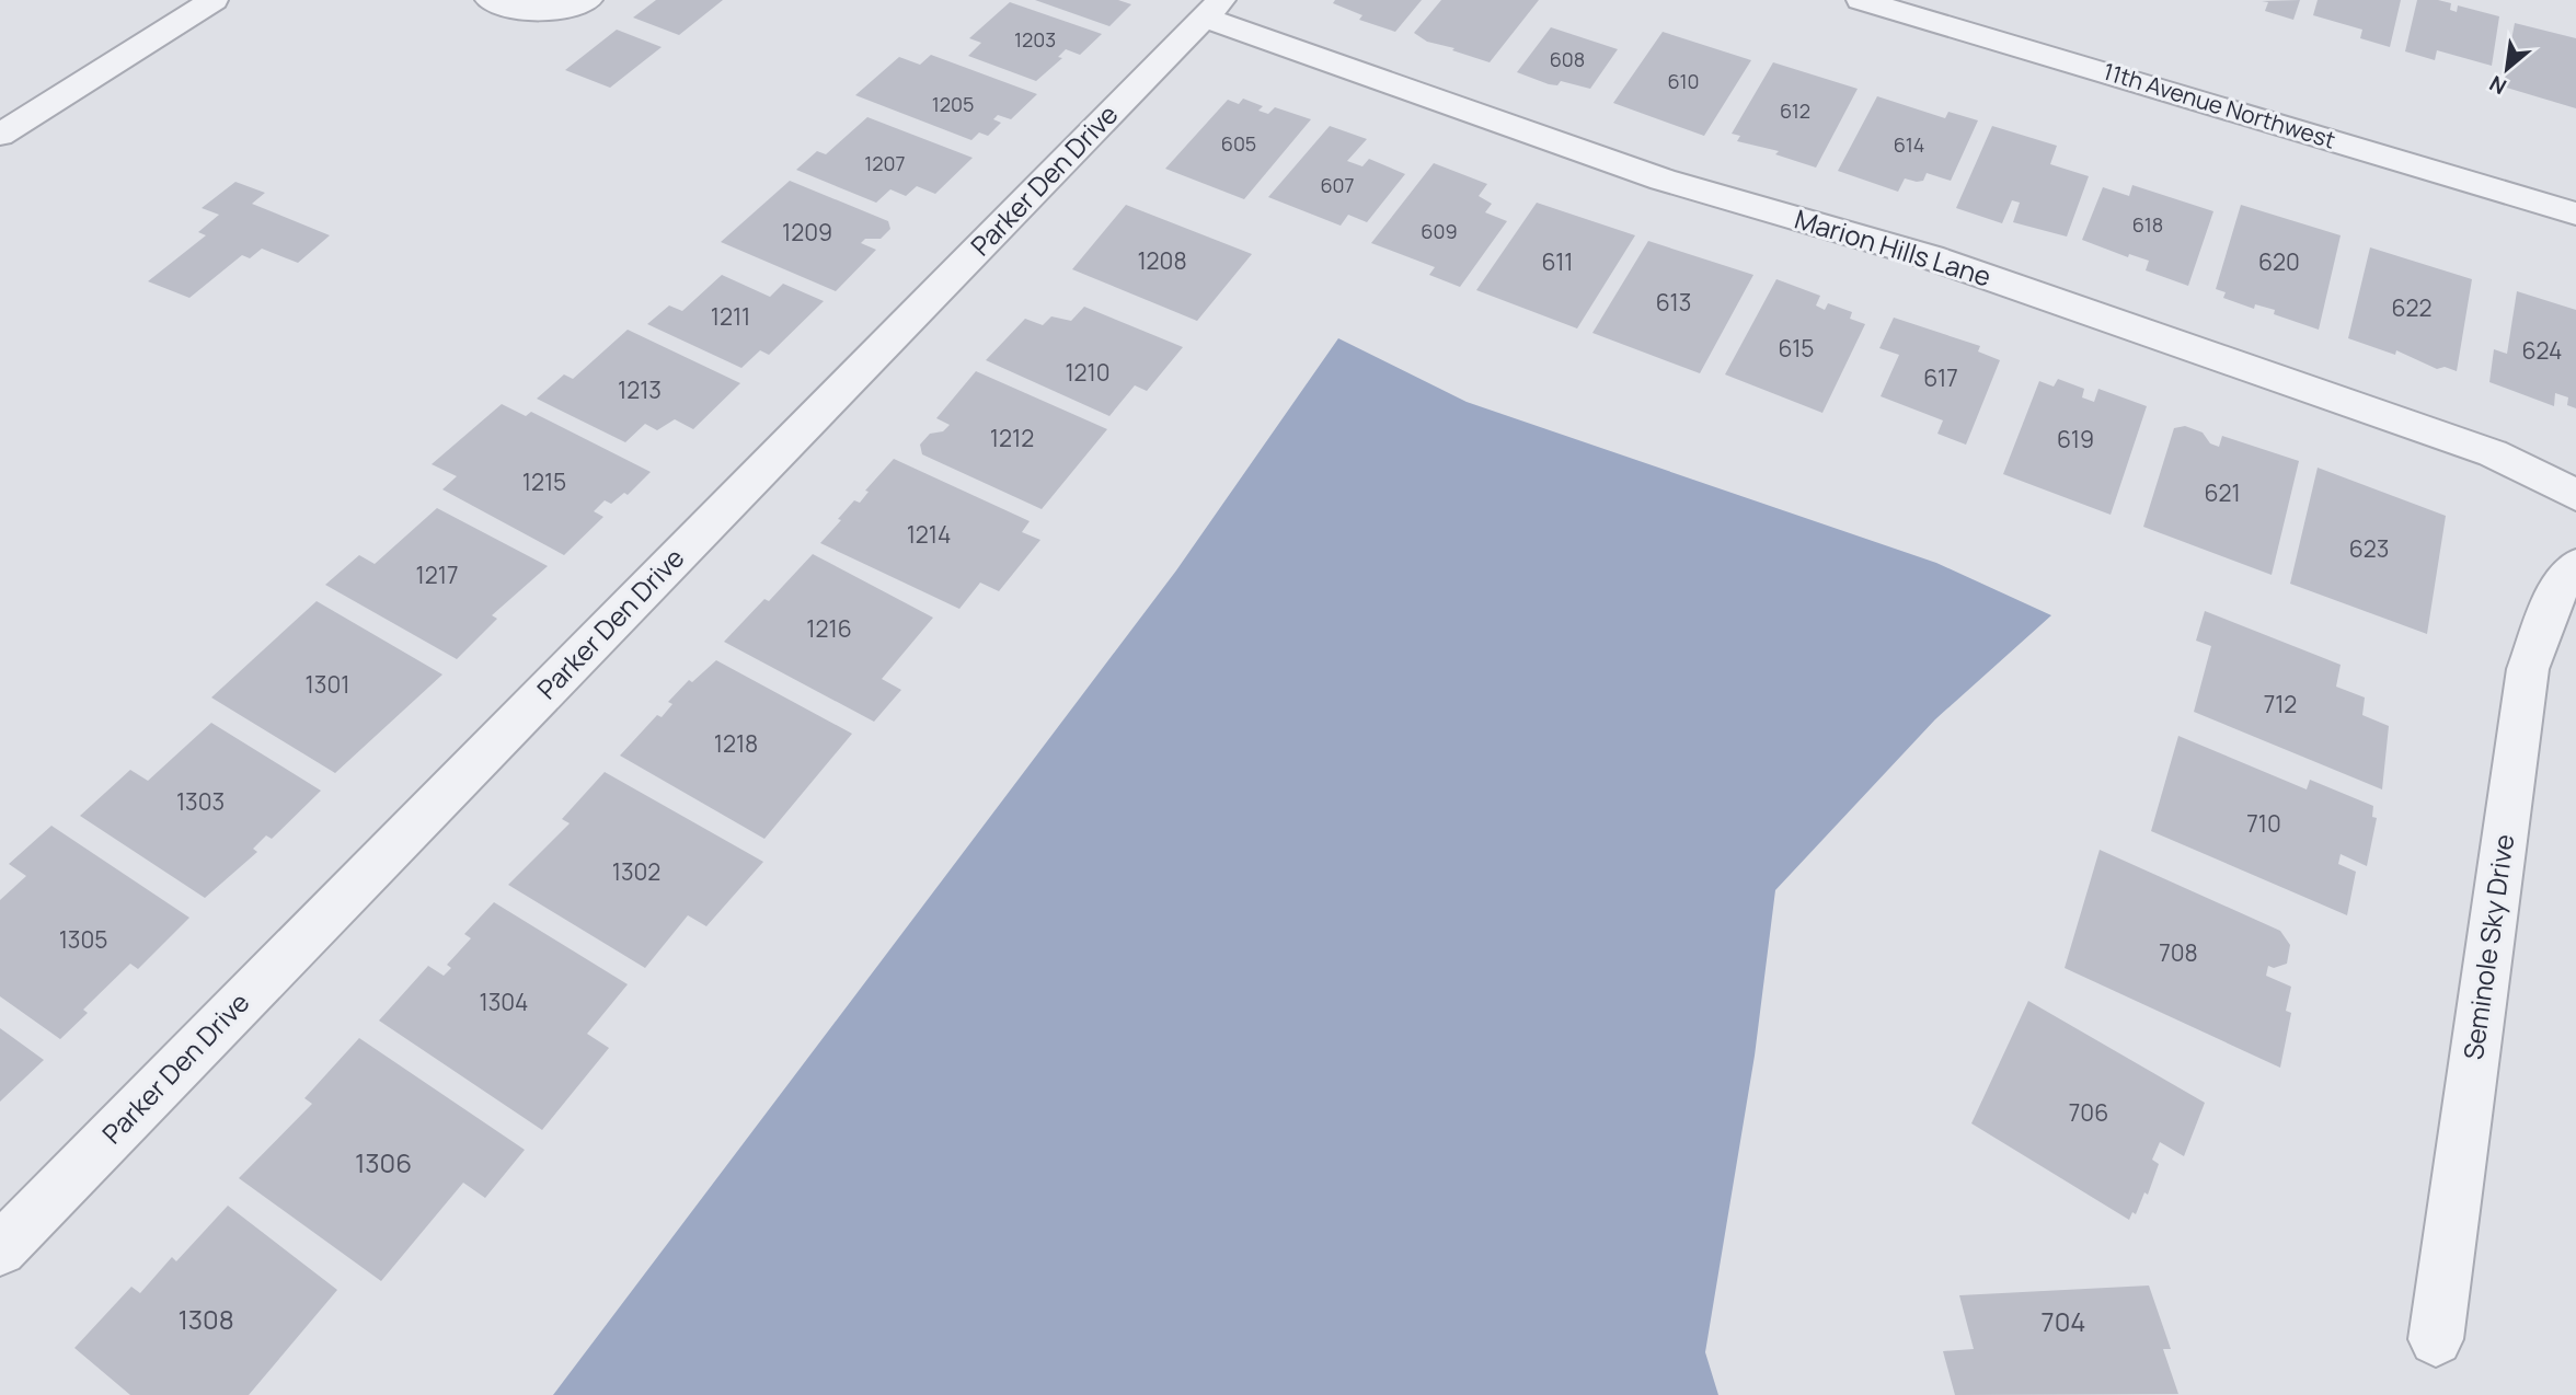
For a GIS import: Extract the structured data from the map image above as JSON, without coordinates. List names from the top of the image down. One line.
{"streets":{"street":["11th Avenue Northwest","Parker Den Drive","Marion Hills Lane","Seminole Sky Drive"]},"crossings":[["Parker Den Drive","Marion Hills Lane"]],"house_numbers":["1203","608","610","1205","612","605","614","1207","607","618","609","1209","1208","611","620","613","622","1211","615","624","1210","617","1213","1212","619","1215","621","1214","623","1217","1216","1301","712","1218","1303","710","1302","1305","708","1304","706","1306","1308","704"],"north":"bottom left"}
